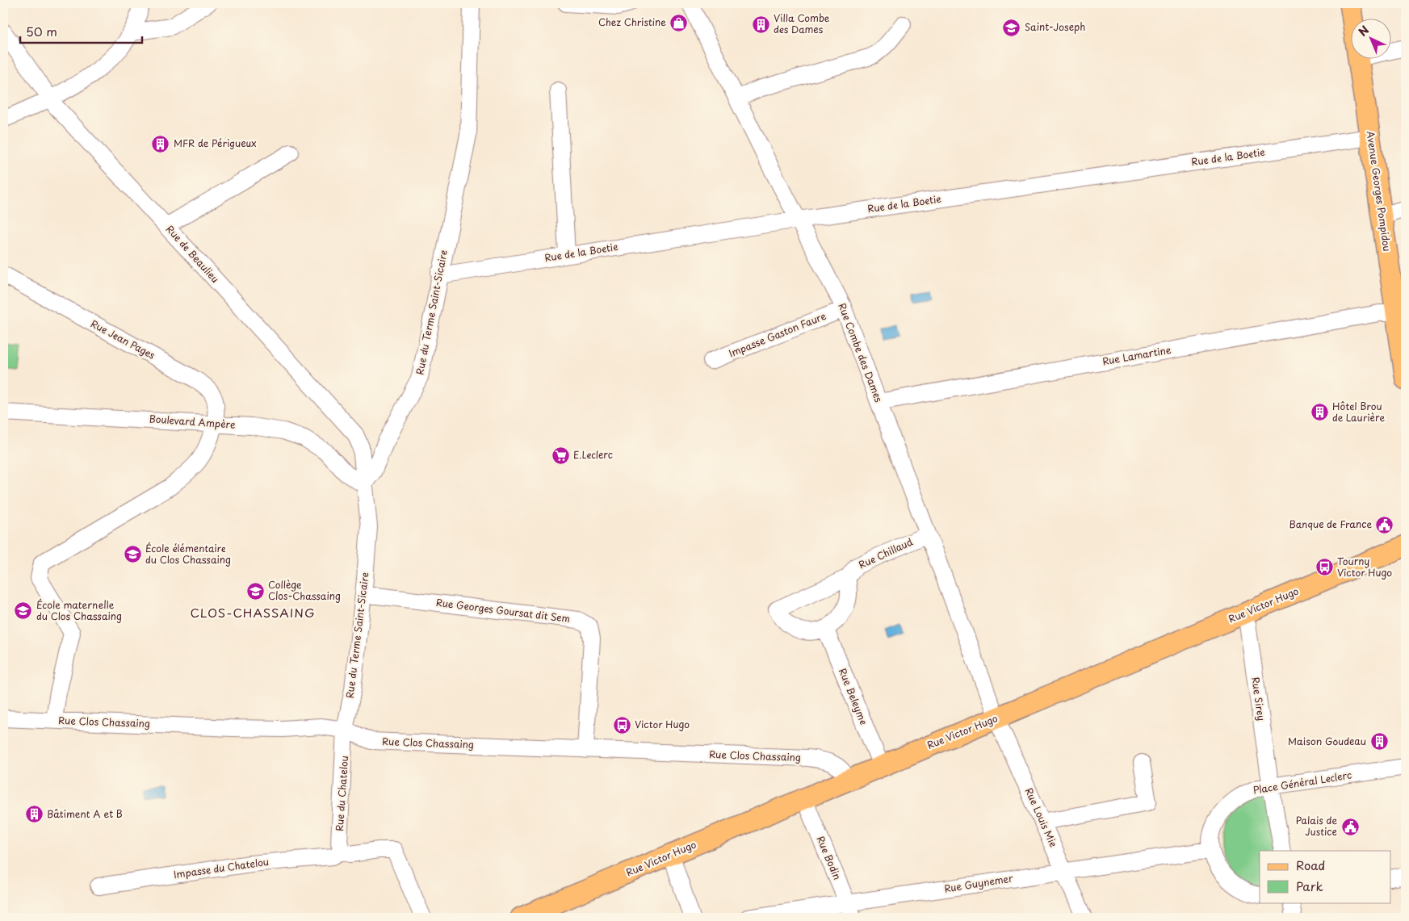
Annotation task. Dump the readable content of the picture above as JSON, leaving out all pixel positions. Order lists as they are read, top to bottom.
{
  "streets": {
    "main road": ["Avenue Georges Pompidou", "Rue Victor Hugo"],
    "street": [
      "Rue de la Boetie",
      "Rue de Beaulieu",
      "Rue du Terme Saint-Sicaire",
      "Impasse Gaston Faure",
      "Rue Jean Pages",
      "Rue Combe des Dames",
      "Rue Lamartine",
      "Boulevard Ampère",
      "Rue Chillaud",
      "Rue Georges Goursat dit Sem",
      "Rue Beleyme",
      "Rue Sirey",
      "Rue Clos Chassaing",
      "Place Général Leclerc",
      "Rue du Chatelou",
      "Rue Louis Mie",
      "Rue Bodin",
      "Impasse du Chatelou",
      "Rue Guynemer"
    ]
  },
  "crossings": [
    ["Rue de la Boetie", "Avenue Georges Pompidou"],
    ["Rue de la Boetie", "Rue du Terme Saint-Sicaire"],
    ["Rue de la Boetie", "Rue Combe des Dames"],
    ["Avenue Georges Pompidou", "Rue Lamartine"],
    ["Rue de Beaulieu", "Rue du Terme Saint-Sicaire"],
    ["Rue de Beaulieu", "Boulevard Ampère"],
    ["Rue du Terme Saint-Sicaire", "Boulevard Ampère"],
    ["Rue du Terme Saint-Sicaire", "Rue Georges Goursat dit Sem"],
    ["Rue du Terme Saint-Sicaire", "Rue Clos Chassaing"],
    ["Rue du Terme Saint-Sicaire", "Rue du Chatelou"],
    ["Impasse Gaston Faure", "Rue Combe des Dames"],
    ["Rue Jean Pages", "Boulevard Ampère"],
    ["Rue Jean Pages", "Rue Clos Chassaing"],
    ["Rue Combe des Dames", "Rue Lamartine"],
    ["Rue Combe des Dames", "Rue Chillaud"],
    ["Rue Combe des Dames", "Rue Victor Hugo"],
    ["Rue Combe des Dames", "Rue Louis Mie"],
    ["Rue Victor Hugo", "Rue Beleyme"],
    ["Rue Victor Hugo", "Rue Sirey"],
    ["Rue Victor Hugo", "Rue Clos Chassaing"],
    ["Rue Victor Hugo", "Rue Louis Mie"],
    ["Rue Victor Hugo", "Rue Bodin"],
    ["Rue Georges Goursat dit Sem", "Rue Clos Chassaing"],
    ["Rue Sirey", "Place Général Leclerc"],
    ["Rue Clos Chassaing", "Rue du Chatelou"],
    ["Place Général Leclerc", "Rue Guynemer"],
    ["Rue du Chatelou", "Impasse du Chatelou"],
    ["Rue Louis Mie", "Rue Guynemer"],
    ["Rue Bodin", "Rue Guynemer"]
  ],
  "districts": ["CLOS-CHASSAING"],
  "places": {
    "shop": ["Chez Christine"],
    "building": [
      "Villa Combe des Dames",
      "MFR de Périgueux",
      "Hôtel Brou de Laurière",
      "Maison Goudeau",
      "Bâtiment A et B"
    ],
    "school or university": [
      "Saint-Joseph",
      "École élémentaire du Clos Chassaing",
      "Collège Clos-Chassaing",
      "École maternelle du Clos Chassaing"
    ],
    "supermarket": ["E.Leclerc"],
    "public building": ["Banque de France", "Palais de Justice"],
    "bus stop": ["Tourny Victor Hugo", "Victor Hugo"]
  },
  "legend": ["Road", "Park"],
  "scale_bar": "50 m",
  "north": "top left"
}
